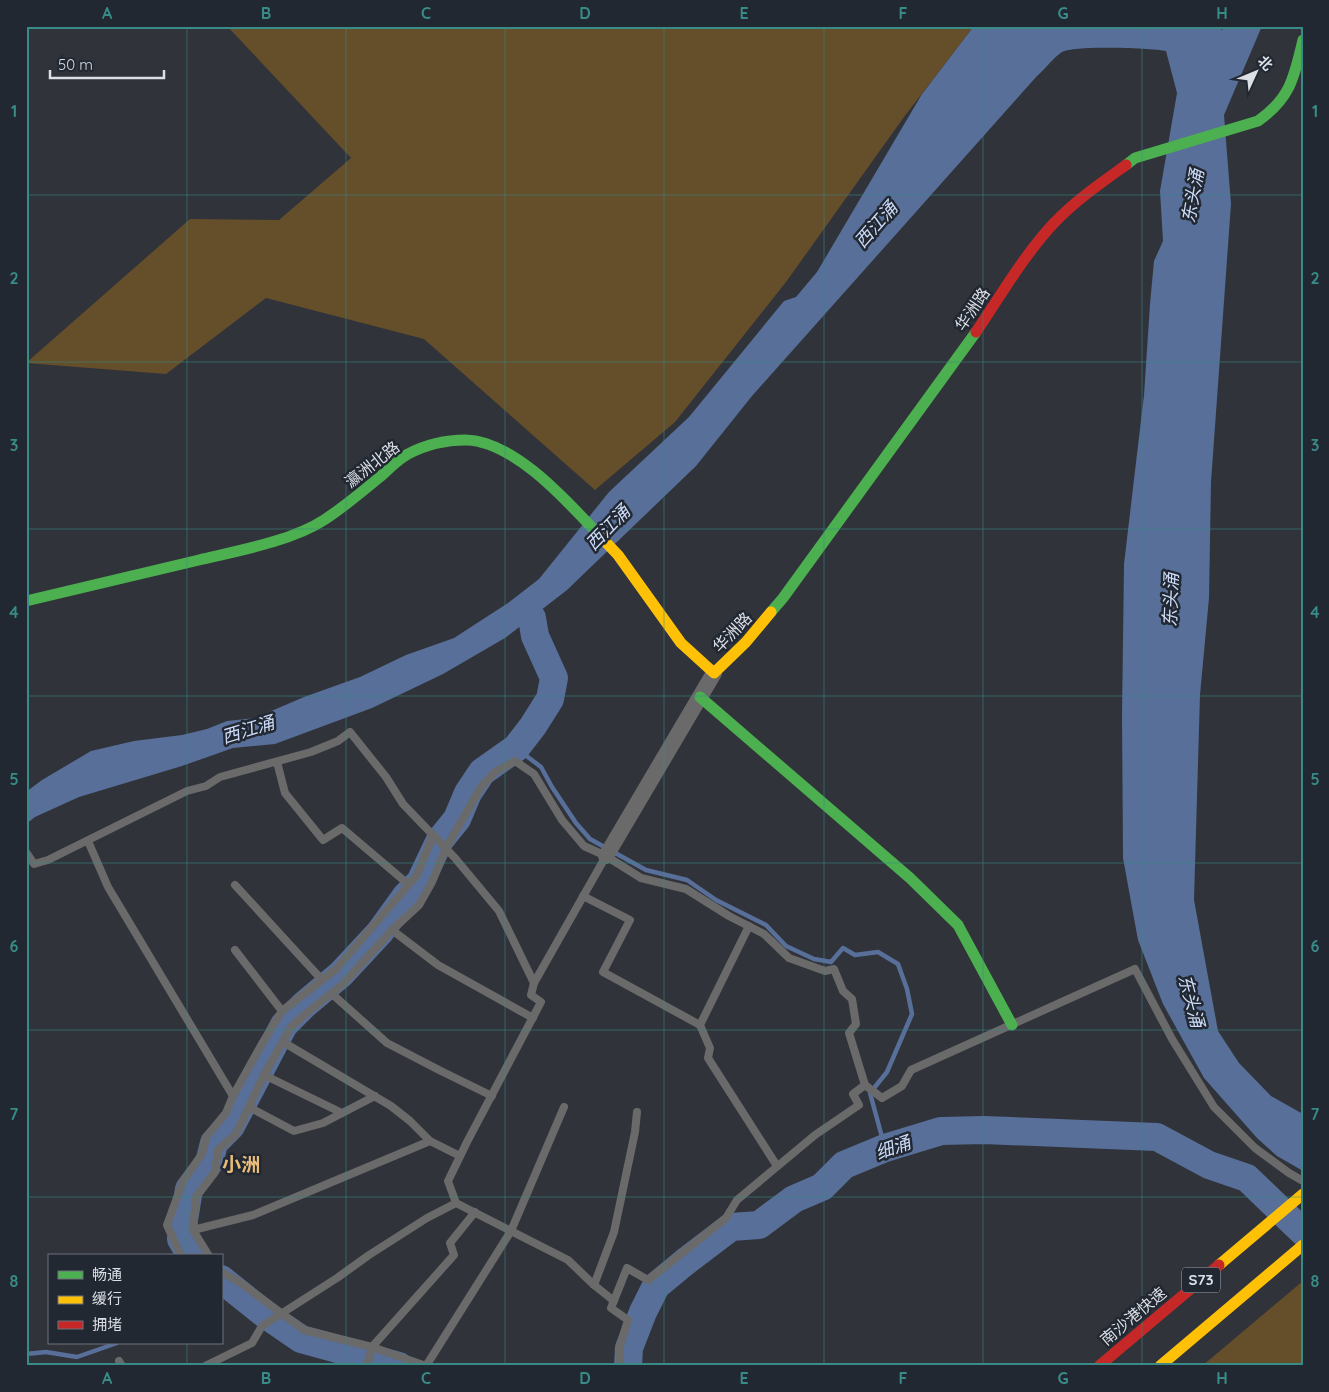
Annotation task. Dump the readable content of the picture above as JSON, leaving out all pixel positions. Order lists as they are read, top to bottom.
{
  "streets": {
    "main road": [
      "华洲路",
      "瀛洲北路",
      "S73",
      "南沙港快速"
    ]
  },
  "crossings": [
    ["华洲路", "瀛洲北路"]
  ],
  "districts": ["小洲"],
  "water": ["东头涌", "西江涌", "细涌"],
  "legend": ["畅通", "缓行", "拥堵"],
  "scale_bar": "50 m",
  "north": "top right",
  "grid": {
    "columns": [
      "A",
      "B",
      "C",
      "D",
      "E",
      "F",
      "G",
      "H"
    ],
    "rows": [
      "1",
      "2",
      "3",
      "4",
      "5",
      "6",
      "7",
      "8"
    ]
  }
}
